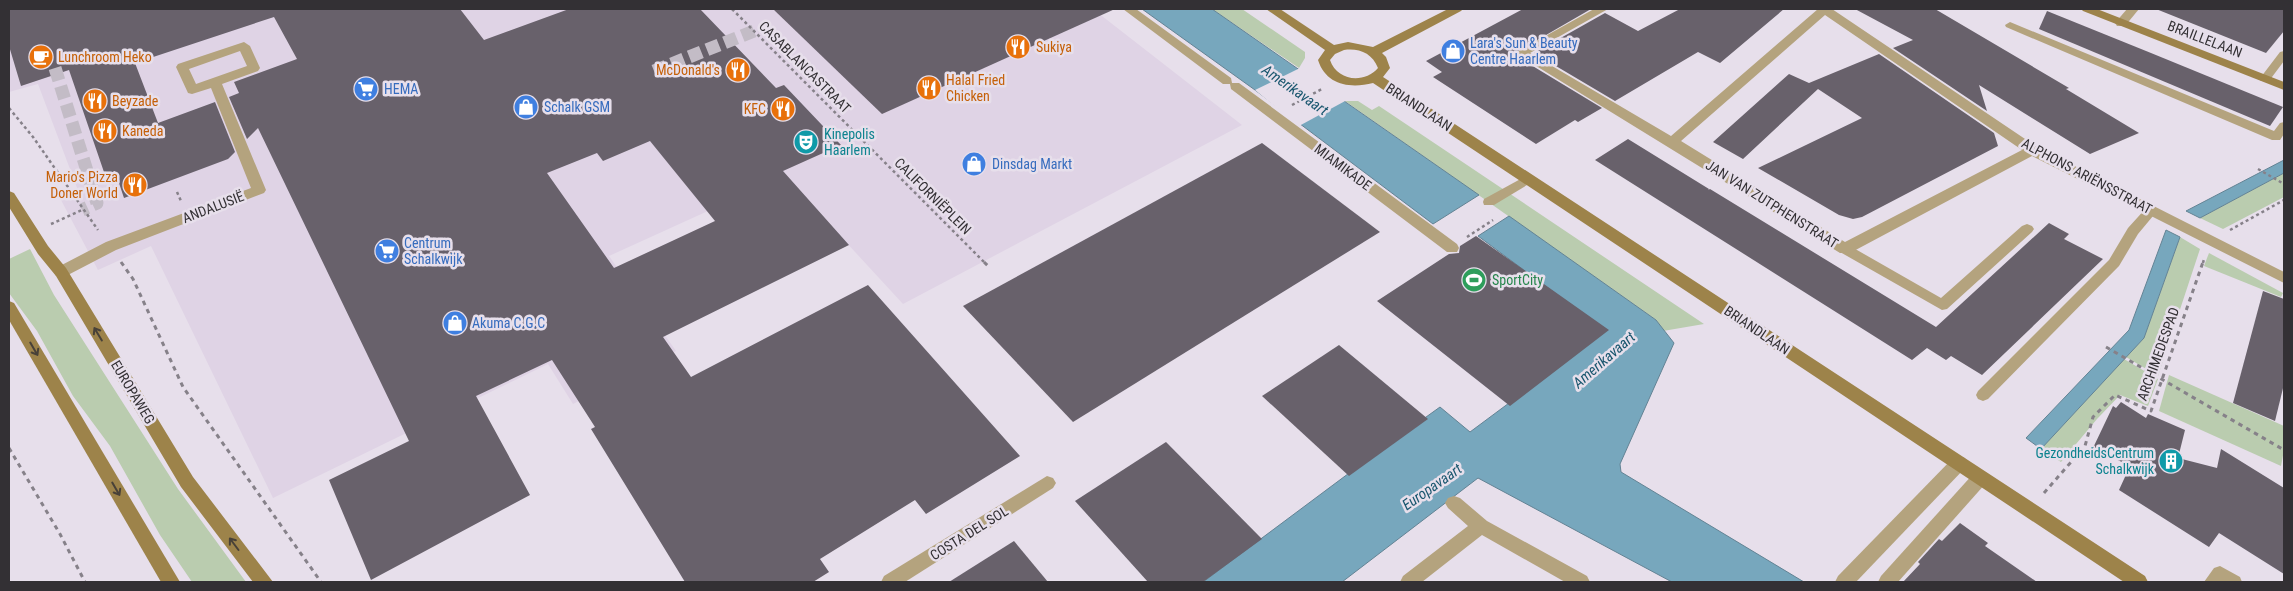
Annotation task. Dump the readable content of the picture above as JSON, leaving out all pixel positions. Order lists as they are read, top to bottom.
{
  "streets": {
    "street": [
      "BRAILLELAAN",
      "BRIANDLAAN",
      "MIAMIKADE",
      "ALPHONS ARIËNSSTRAAT",
      "JAN VAN ZUTPHENSTRAAT",
      "ANDALUSIË",
      "EUROPAWEG",
      "COSTA DEL SOL"
    ],
    "path": ["CASABLANCASTRAAT", "CALIFORNIËPLEIN", "ARCHIMEDESPAD"]
  },
  "crossings": [
    ["CASABLANCASTRAAT", "CALIFORNIËPLEIN"],
    ["BRIANDLAAN", "ARCHIMEDESPAD"],
    ["ALPHONS ARIËNSSTRAAT", "JAN VAN ZUTPHENSTRAAT"],
    ["ALPHONS ARIËNSSTRAAT", "ARCHIMEDESPAD"],
    ["ANDALUSIË", "EUROPAWEG"]
  ],
  "water": ["Amerikavaart", "Europavaart"],
  "places": {
    "restaurant": [
      "Sukiya",
      "McDonald's",
      "Halal Fried Chicken",
      "Beyzade",
      "KFC",
      "Kaneda",
      "Mario's Pizza Doner World"
    ],
    "shop": [
      "Lara's Sun & Beauty Centre Haarlem",
      "Schalk GSM",
      "Dinsdag Markt",
      "Akuma C.G.C"
    ],
    "cafe": ["Lunchroom Heko"],
    "supermarket": ["HEMA", "Centrum Schalkwijk"],
    "theatre": ["Kinepolis Haarlem"],
    "sports": ["SportCity"],
    "building": ["GezondheidsCentrum Schalkwijk"]
  }
}
